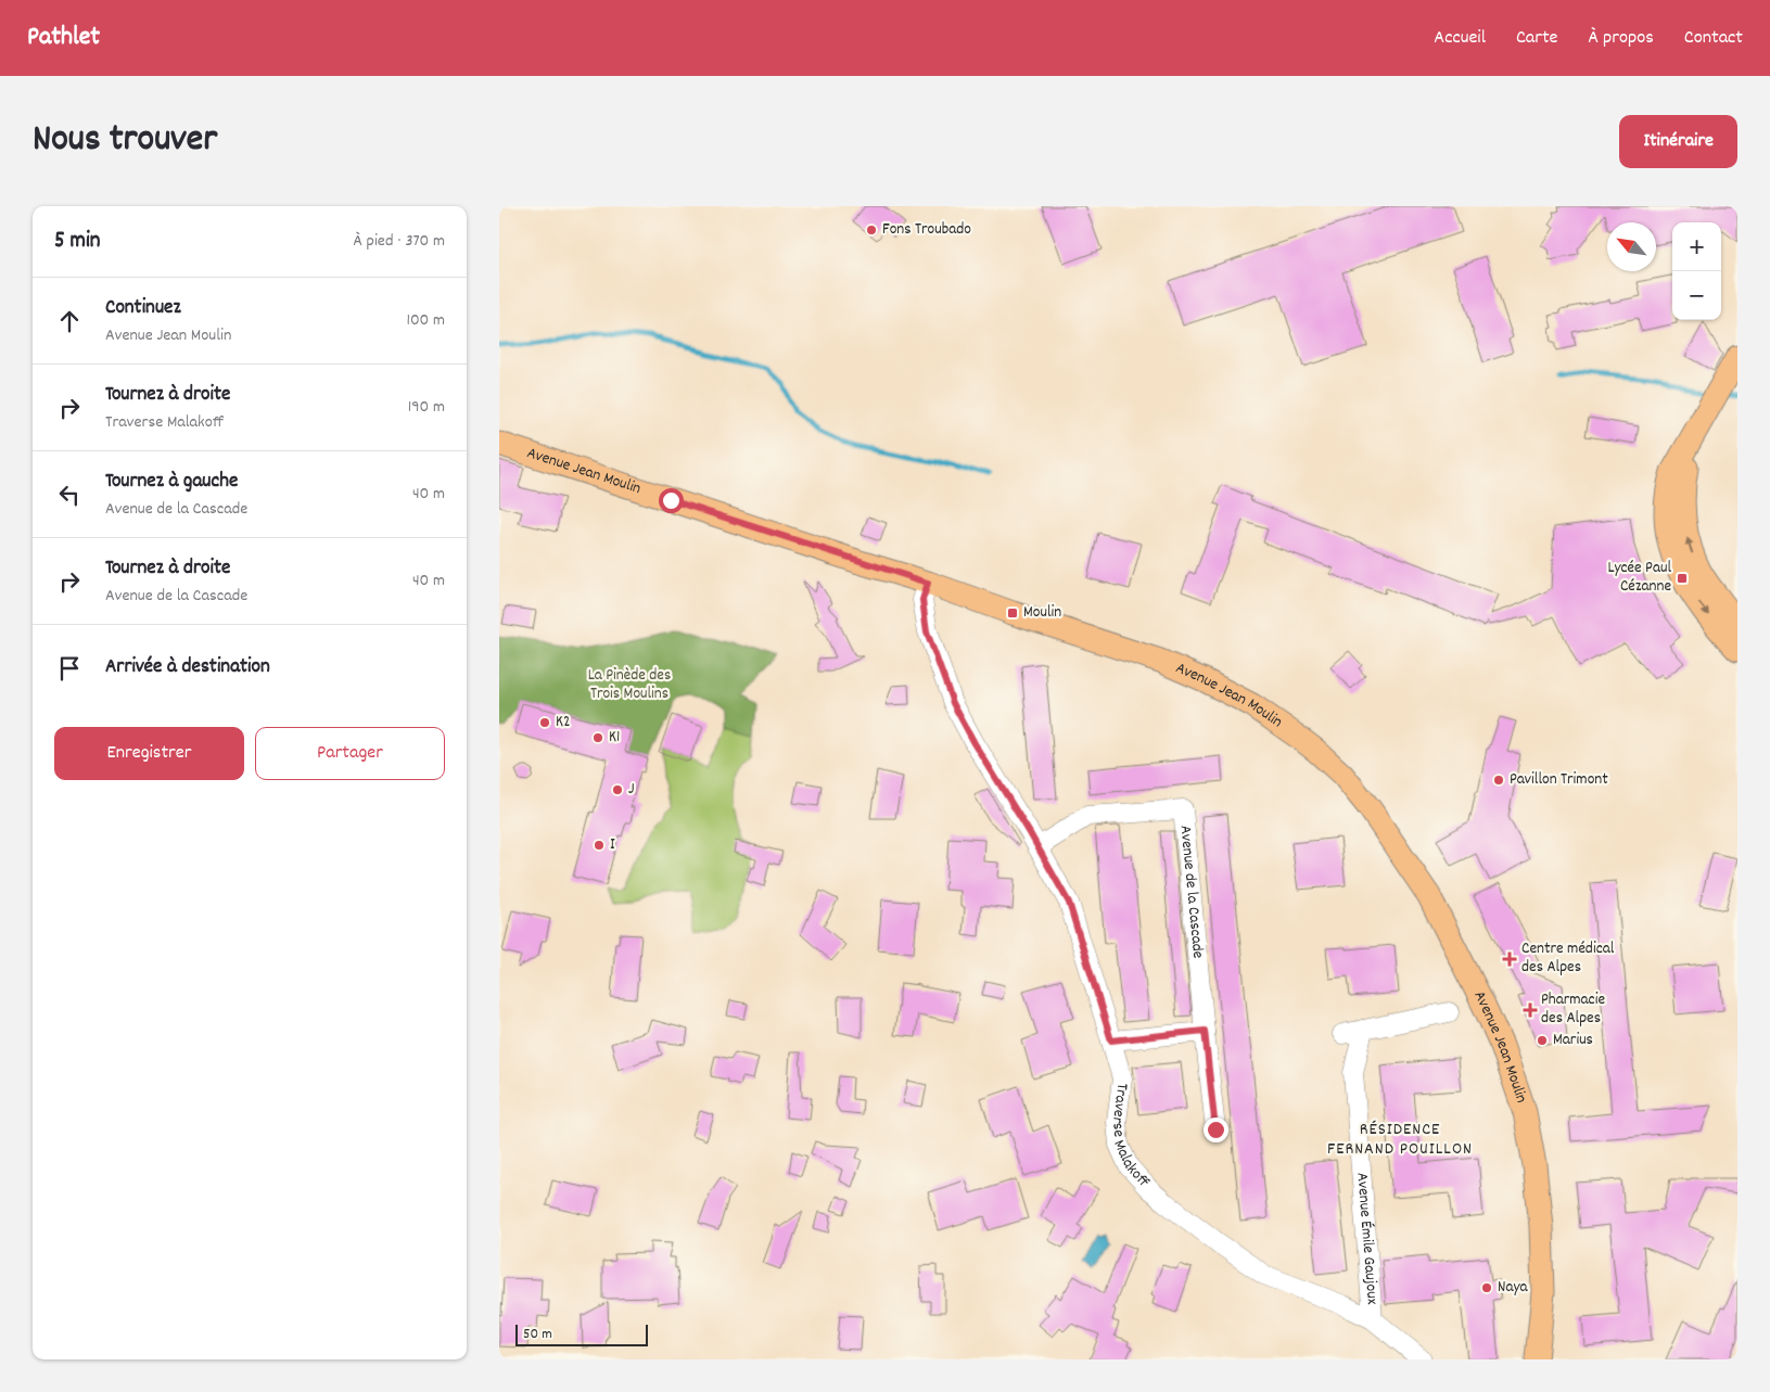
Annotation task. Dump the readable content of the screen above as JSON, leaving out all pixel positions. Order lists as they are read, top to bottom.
{
  "streets": {
    "main road": ["Avenue Jean Moulin"],
    "street": ["Avenue de la Cascade", "Traverse Malakoff", "Avenue Émile Gaujoux"]
  },
  "crossings": [
    ["Avenue Jean Moulin", "Traverse Malakoff"],
    ["Avenue de la Cascade", "Traverse Malakoff"],
    ["Traverse Malakoff", "Avenue Émile Gaujoux"]
  ],
  "districts": ["RÉSIDENCE FERNAND POUILLON"],
  "parks": ["La Pinède des Trois Moulins"],
  "places": {
    "other": [
      "Fons Troubado",
      "K2",
      "K1",
      "Pavillon Trimont",
      "J",
      "I",
      "Marius",
      "Naya"
    ],
    "transit": ["Lycée Paul Cézanne", "Moulin"],
    "health": ["Centre médical des Alpes", "Pharmacie des Alpes"]
  },
  "scale_bar": "50 m",
  "north": "top left",
  "page": {
    "header": "Pathlet",
    "nav": [
      "Accueil",
      "Carte",
      "À propos",
      "Contact"
    ],
    "title": "Nous trouver",
    "buttons": [
      "Itinéraire",
      ["Enregistrer", "Partager"]
    ],
    "heading": ["5 min", "À pied · 370 m"],
    "map_buttons": ["+", "−"],
    "list": [
      ["Continuez", "Avenue Jean Moulin", "100 m"],
      ["Tournez à droite", "Traverse Malakoff", "190 m"],
      ["Tournez à gauche", "Avenue de la Cascade", "40 m"],
      ["Tournez à droite", "Avenue de la Cascade", "40 m"],
      "Arrivée à destination"
    ],
    "scale": "50 m"
  }
}
